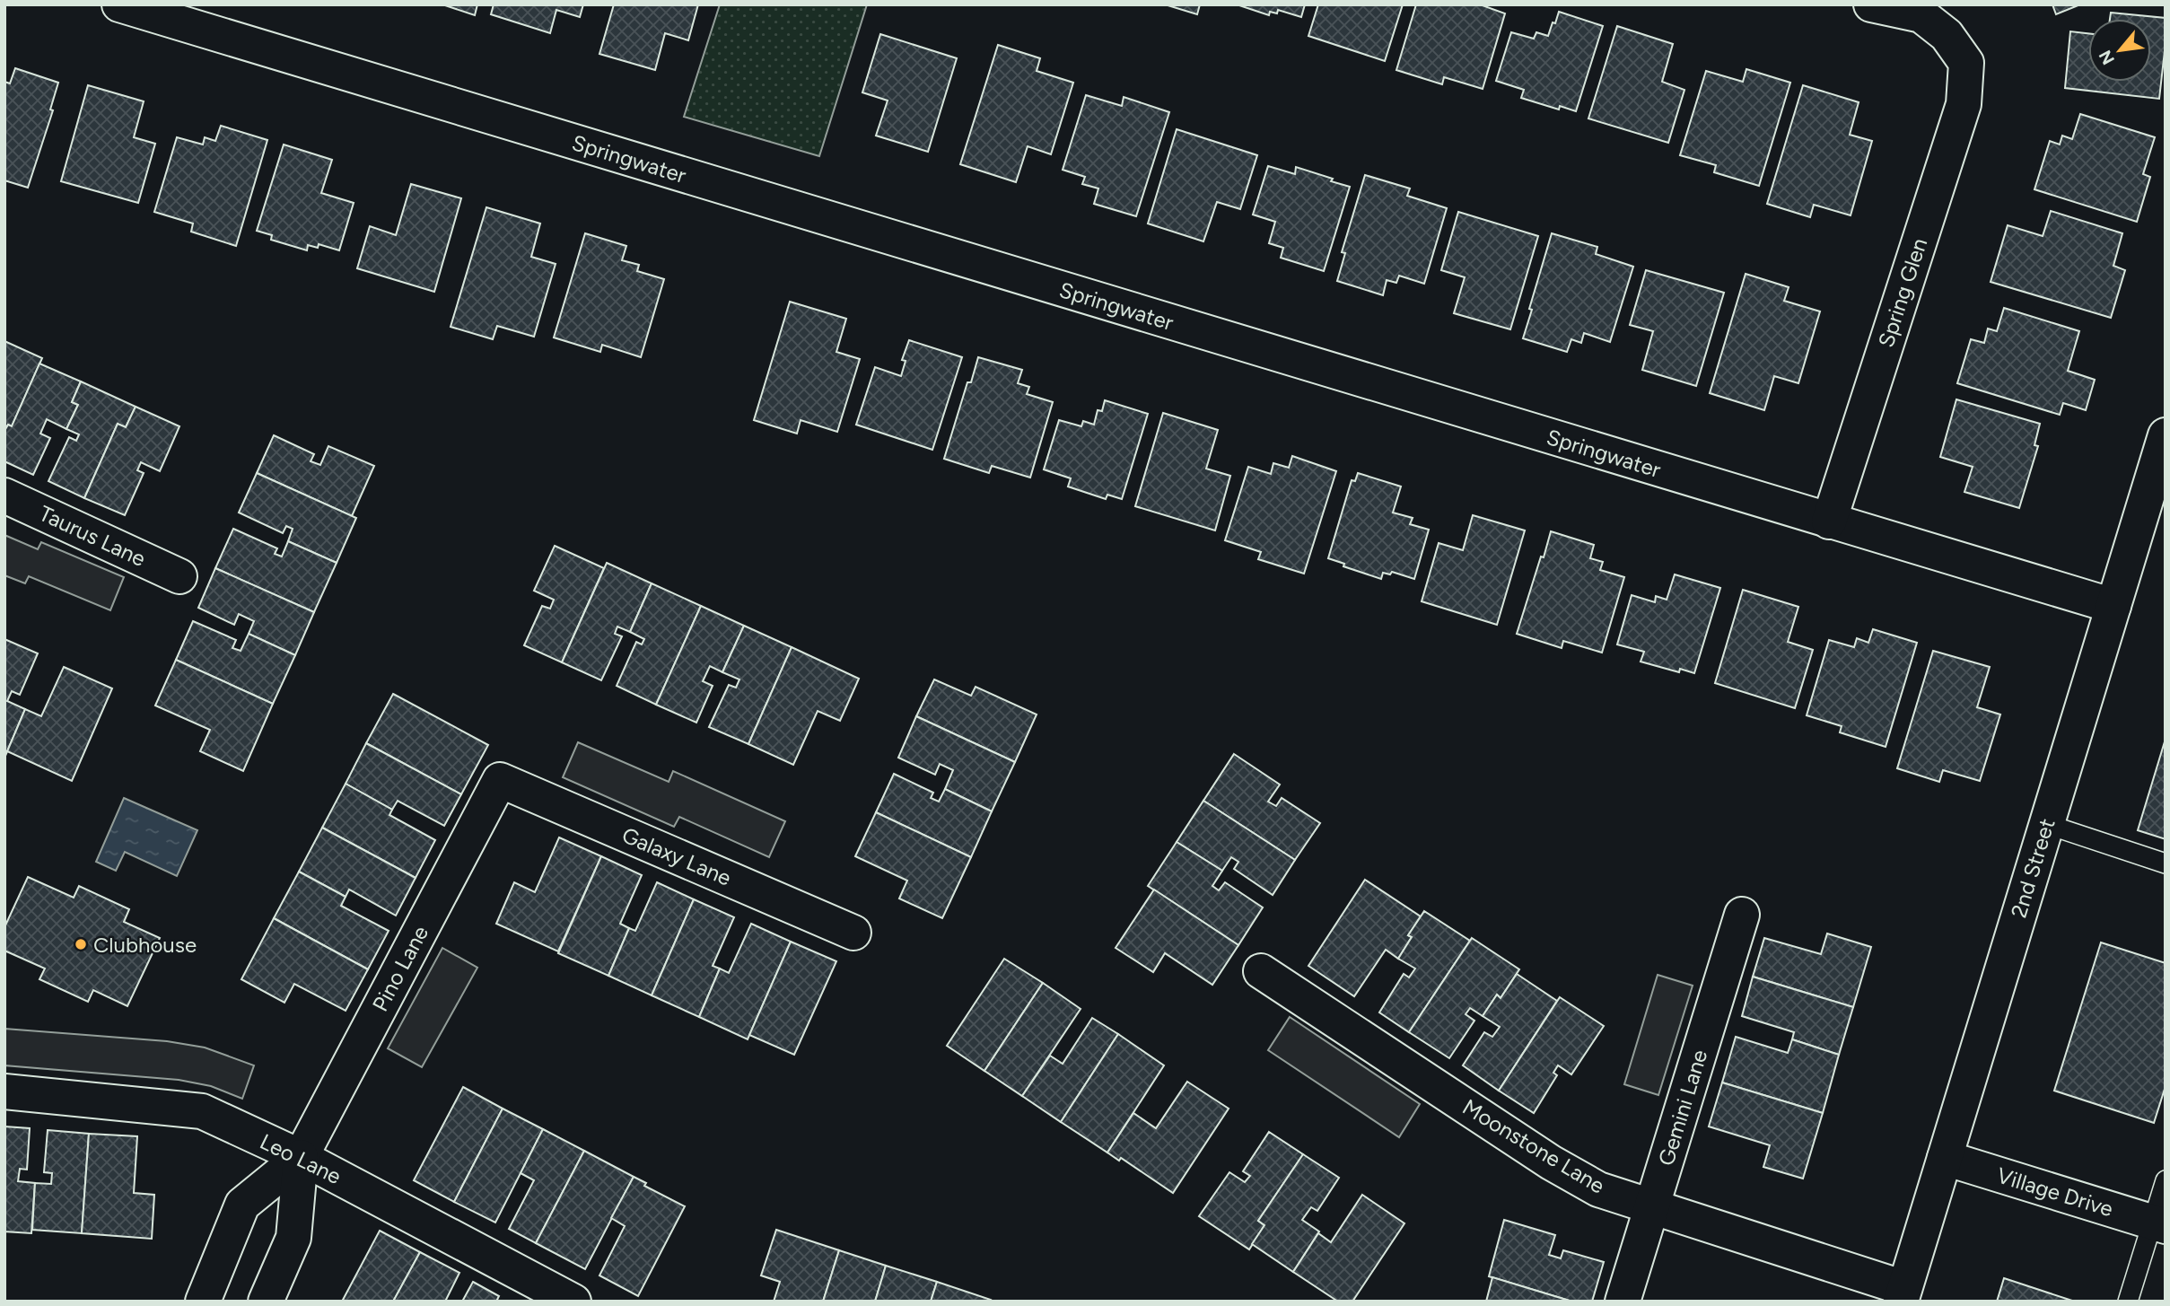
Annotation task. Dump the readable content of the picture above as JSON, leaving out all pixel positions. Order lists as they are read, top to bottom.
{
  "streets": {
    "street": [
      "Springwater",
      "Spring Glen",
      "Taurus Lane",
      "Galaxy Lane",
      "2nd Street",
      "Pino Lane",
      "Gemini Lane",
      "Moonstone Lane",
      "Leo Lane",
      "Village Drive"
    ]
  },
  "crossings": [
    ["Springwater", "Spring Glen"],
    ["Springwater", "2nd Street"],
    ["Galaxy Lane", "Pino Lane"],
    ["2nd Street", "Moonstone Lane"],
    ["2nd Street", "Village Drive"],
    ["Pino Lane", "Leo Lane"],
    ["Gemini Lane", "Moonstone Lane"]
  ],
  "places": ["Clubhouse"],
  "north": "bottom left"
}
